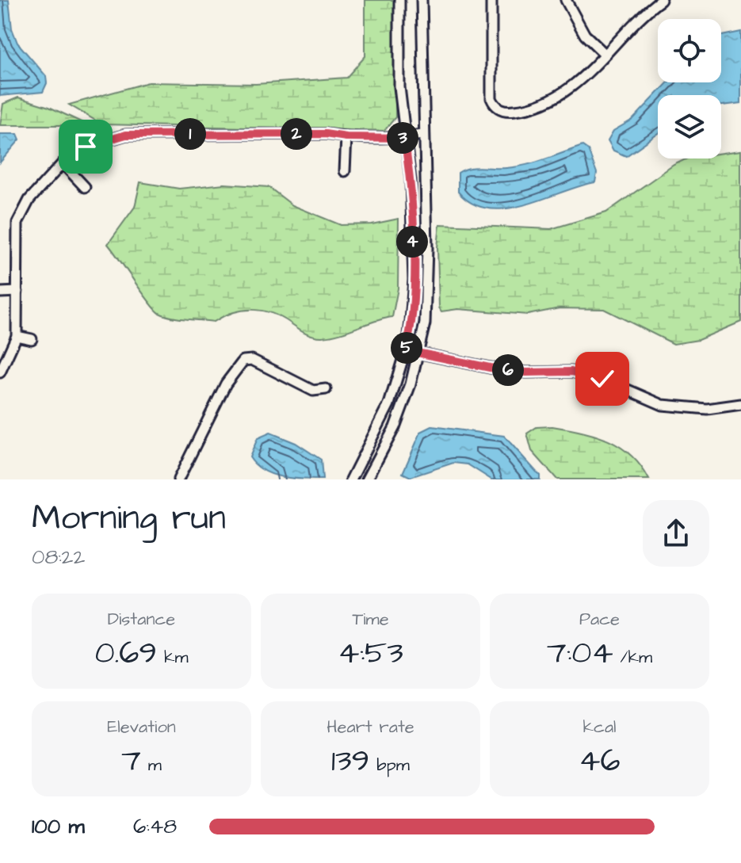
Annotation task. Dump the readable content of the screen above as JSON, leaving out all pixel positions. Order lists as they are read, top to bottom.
{
  "page": {
    "pins": [
      "1",
      "2",
      "3",
      "4",
      "5",
      "6"
    ],
    "heading": ["Morning run", "08:22"],
    "stats": [
      ["Distance", "0.69 km"],
      ["Time", "4:53"],
      ["Pace", "7:04 /km"],
      ["Elevation", "7 m"],
      ["Heart rate", "139 bpm"],
      ["kcal", "46"]
    ],
    "list": [
      {
        "name": "100 m",
        "note": "6:48"
      }
    ]
  }
}
